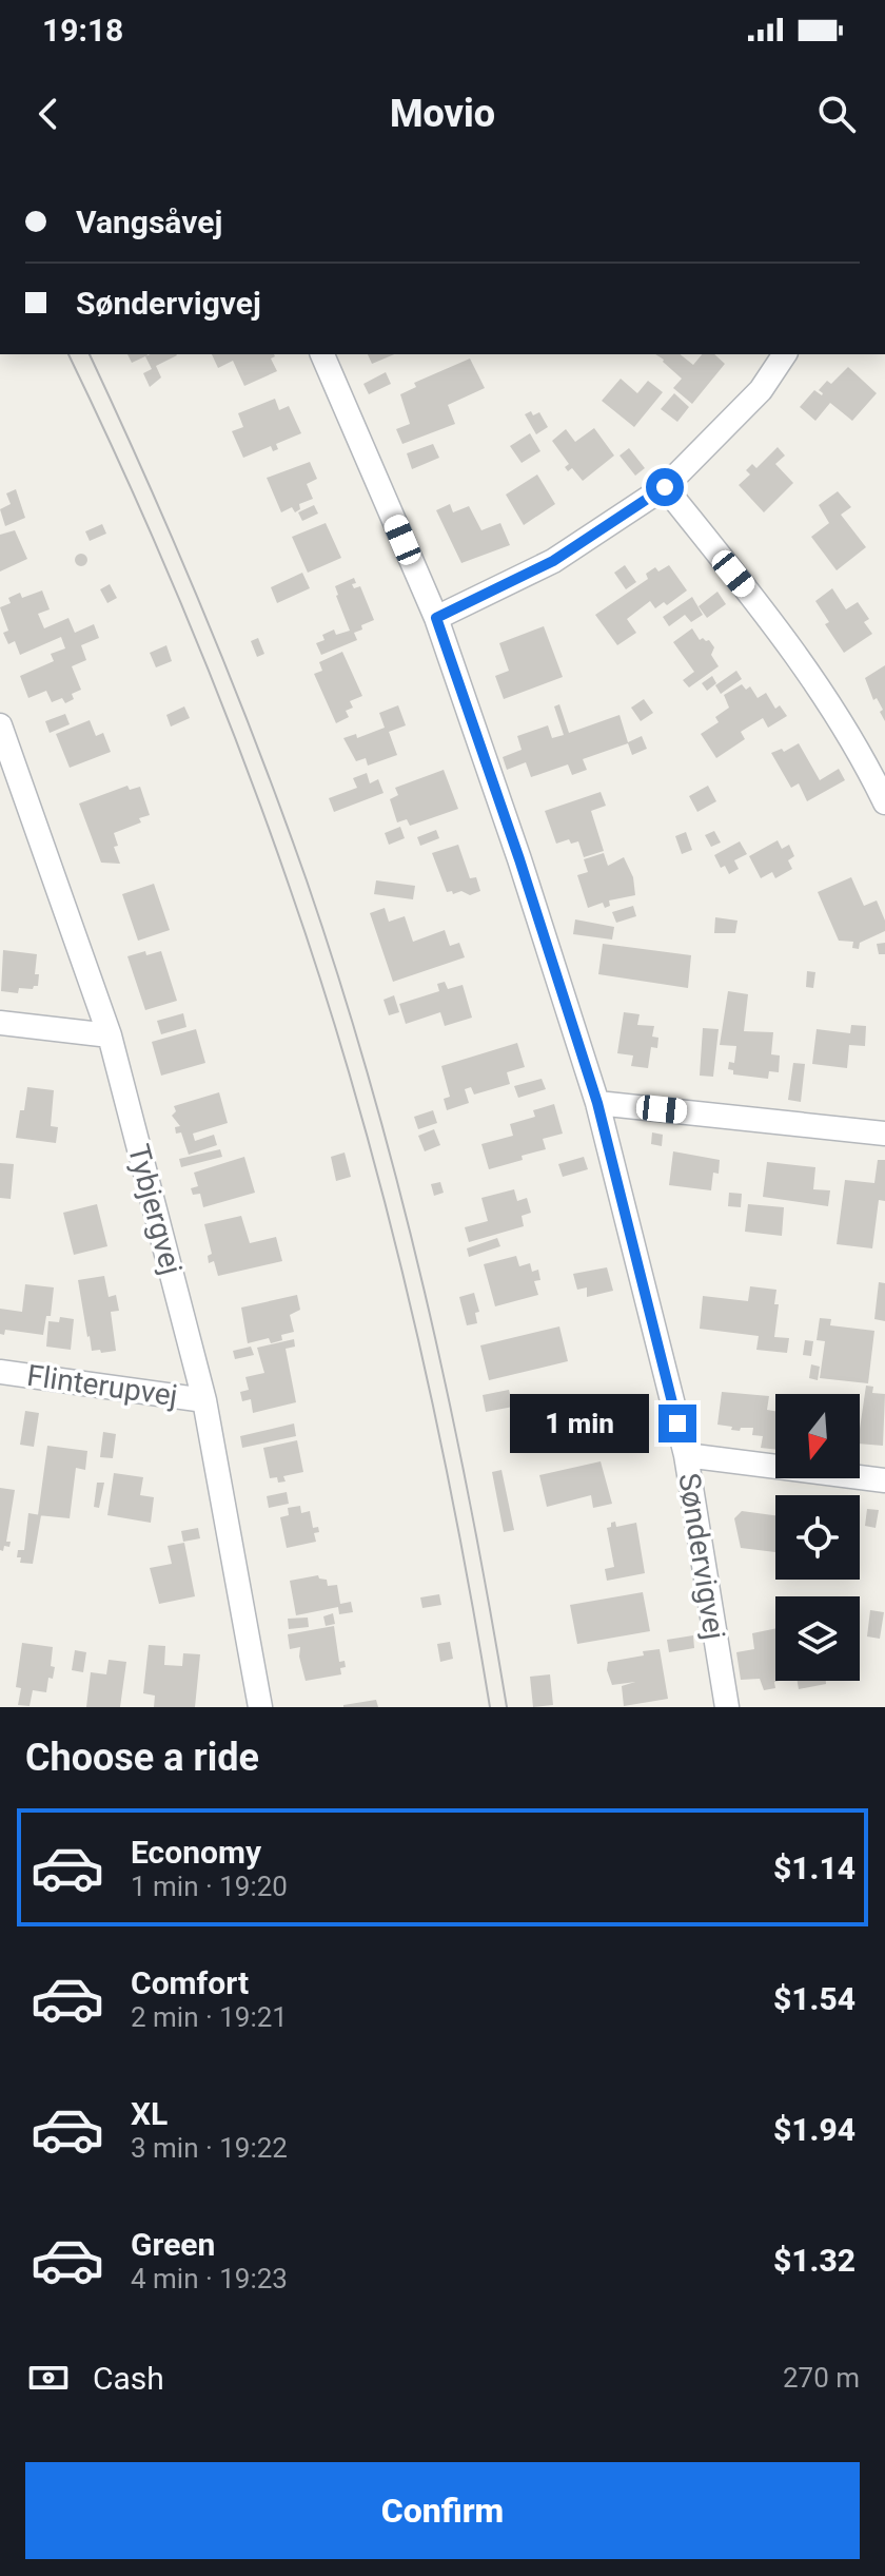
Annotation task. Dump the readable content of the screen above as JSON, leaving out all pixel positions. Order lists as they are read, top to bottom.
{
  "streets": {
    "street": ["Tybjergvej", "Flinterupvej", "Søndervigvej"]
  },
  "crossings": [
    ["Tybjergvej", "Flinterupvej"]
  ],
  "north": "bottom",
  "page": {
    "status": "19:18",
    "header": "Movio",
    "banner": ["Vangsåvej", "Søndervigvej"],
    "bubble": "1 min",
    "heading": "Choose a ride",
    "list": [
      {
        "name": "Economy",
        "note": "1 min · 19:20",
        "value": "$1.14"
      },
      {
        "name": "Comfort",
        "note": "2 min · 19:21",
        "value": "$1.54"
      },
      {
        "name": "XL",
        "note": "3 min · 19:22",
        "value": "$1.94"
      },
      {
        "name": "Green",
        "note": "4 min · 19:23",
        "value": "$1.32"
      }
    ],
    "pay": ["Cash", "270 m"],
    "buttons": "Confirm"
  }
}
